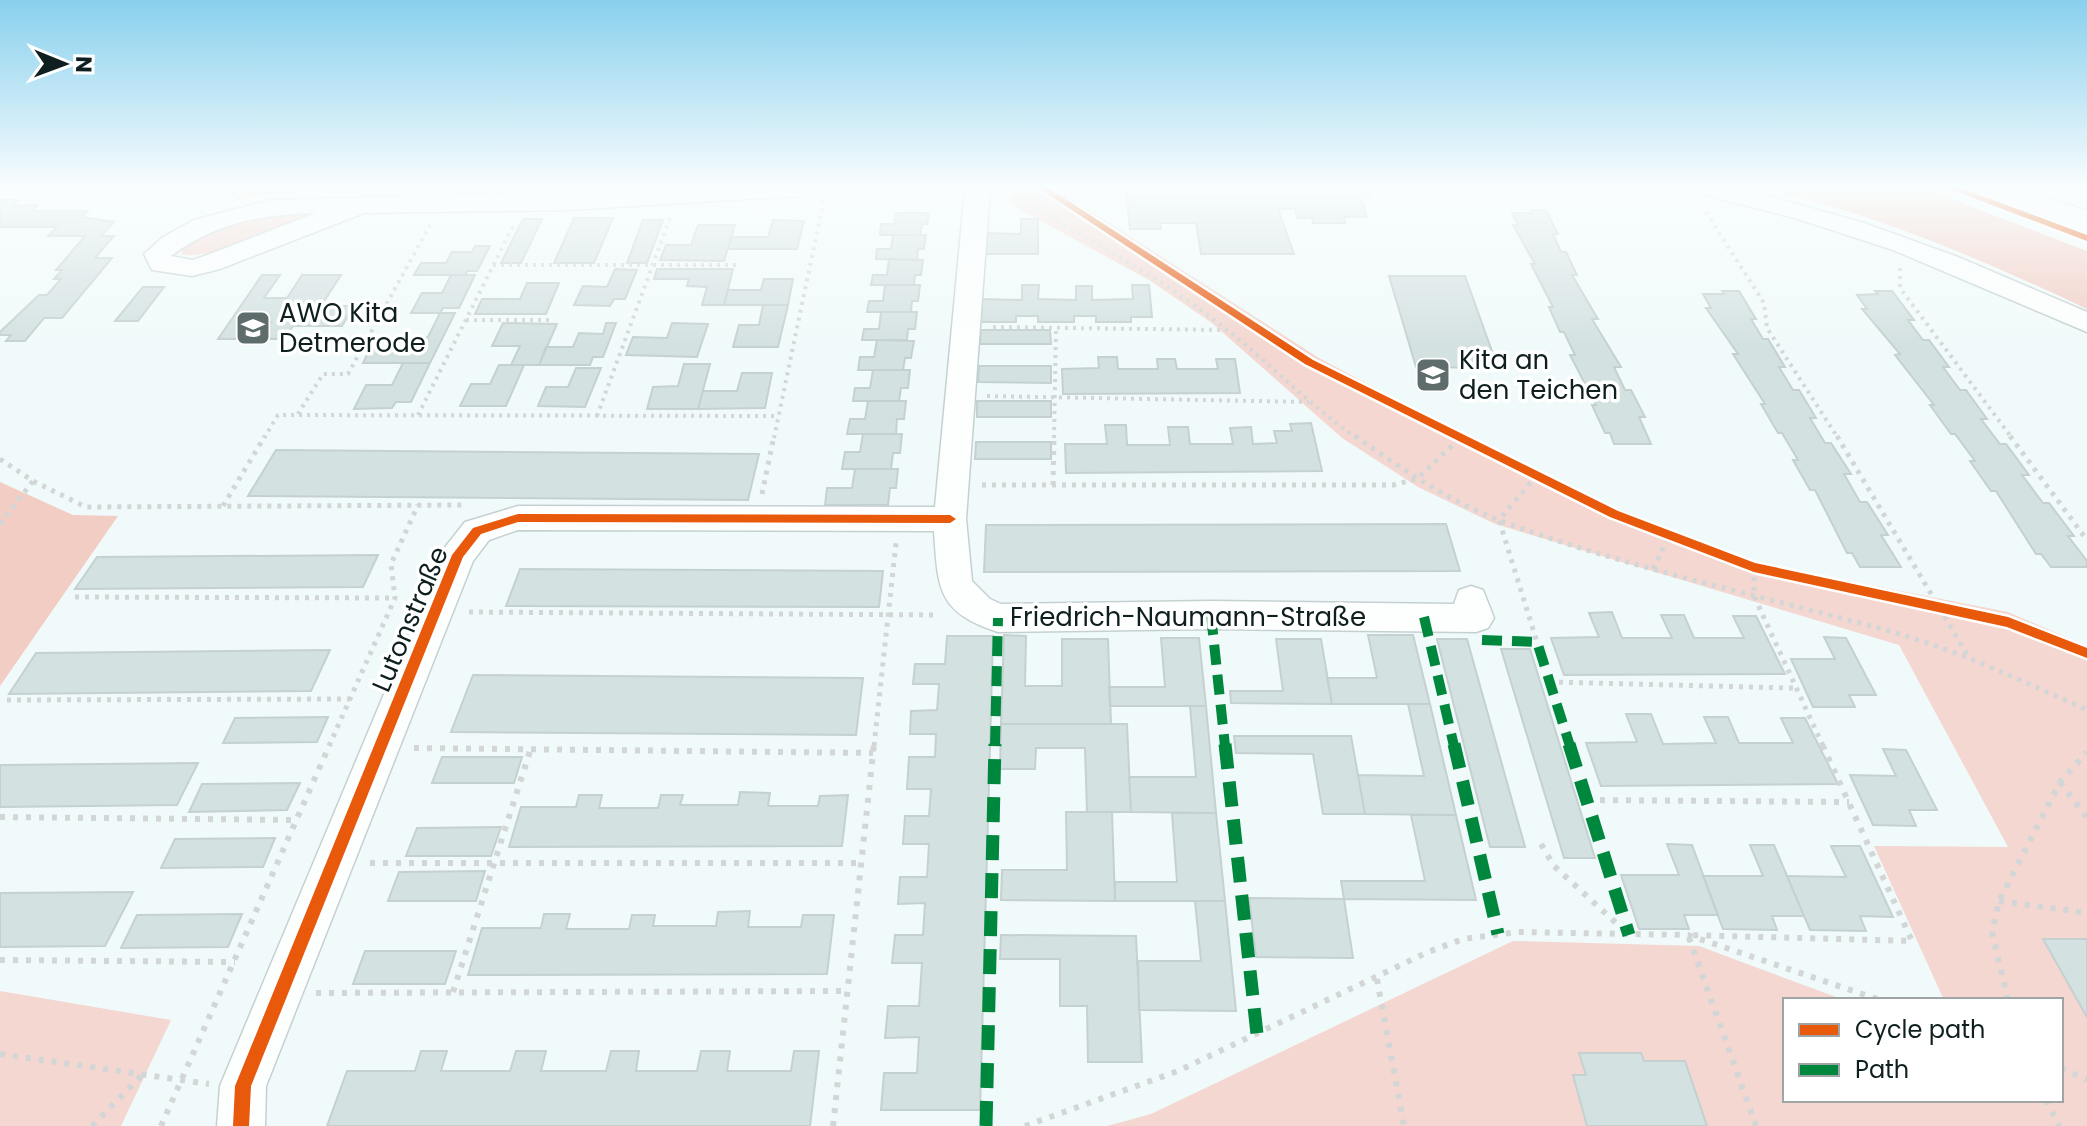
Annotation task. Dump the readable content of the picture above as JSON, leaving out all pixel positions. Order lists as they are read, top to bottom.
{
  "streets": {
    "street": ["Friedrich-Naumann-Straße", "Lutonstraße"]
  },
  "crossings": [
    ["Friedrich-Naumann-Straße", "Lutonstraße"]
  ],
  "places": {
    "school or university": ["AWO Kita Detmerode", "Kita an den Teichen"]
  },
  "legend": ["Cycle path", "Path"],
  "north": "right"
}
